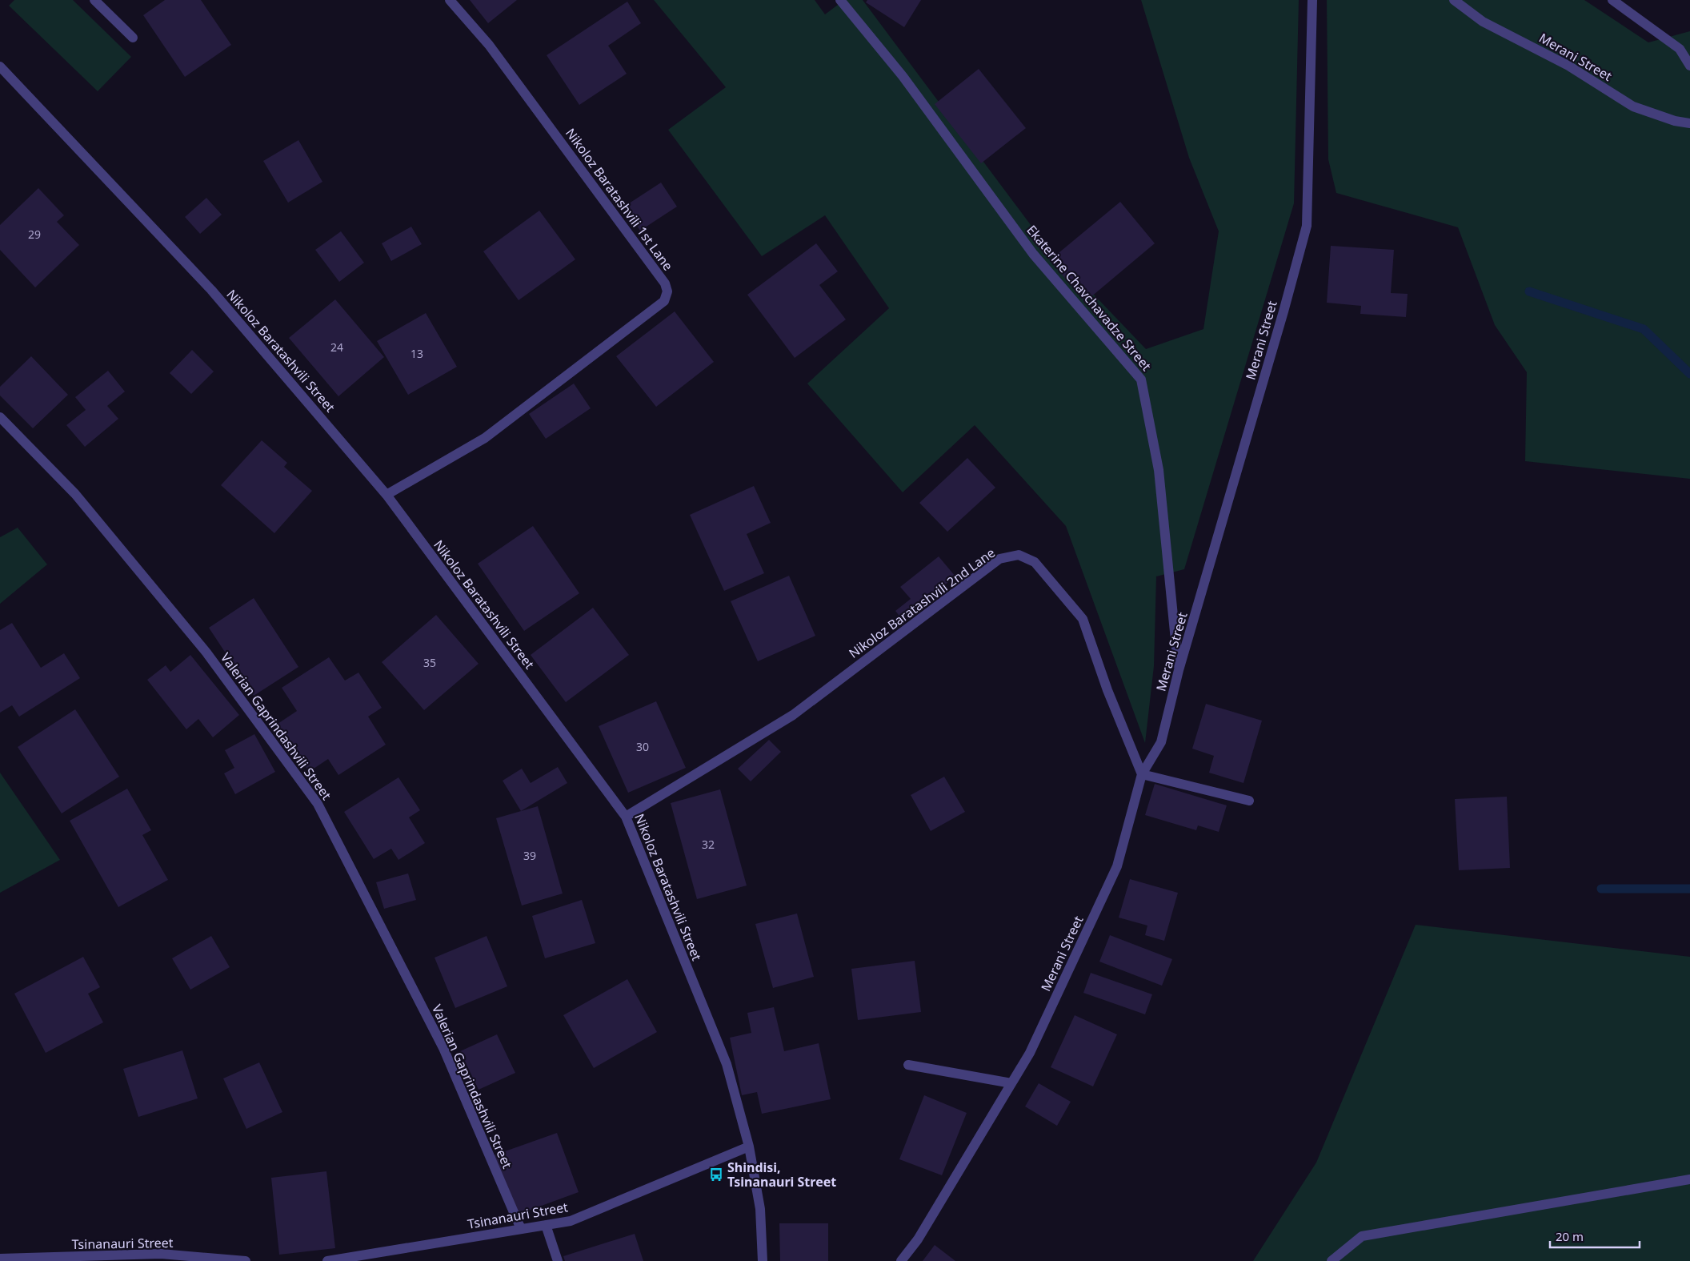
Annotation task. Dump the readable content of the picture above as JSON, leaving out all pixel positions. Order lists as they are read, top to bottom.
{
  "streets": {
    "street": [
      "Merani Street",
      "Nikoloz Baratashvili 1st Lane",
      "Ekaterine Chavchavadze Street",
      "Nikoloz Baratashvili Street",
      "Nikoloz Baratashvili 2nd Lane",
      "Valerian Gaprindashvili Street",
      "Tsinanauri Street"
    ]
  },
  "crossings": [
    ["Merani Street", "Ekaterine Chavchavadze Street"],
    ["Merani Street", "Nikoloz Baratashvili 2nd Lane"],
    ["Nikoloz Baratashvili 1st Lane", "Nikoloz Baratashvili Street"],
    ["Nikoloz Baratashvili Street", "Nikoloz Baratashvili 2nd Lane"],
    ["Nikoloz Baratashvili Street", "Tsinanauri Street"],
    ["Valerian Gaprindashvili Street", "Tsinanauri Street"]
  ],
  "places": {
    "bus stop": ["Shindisi, Tsinanauri Street"]
  },
  "house_numbers": [
    "29",
    "24",
    "13",
    "35",
    "30",
    "32",
    "39"
  ],
  "scale_bar": "20 m"
}
